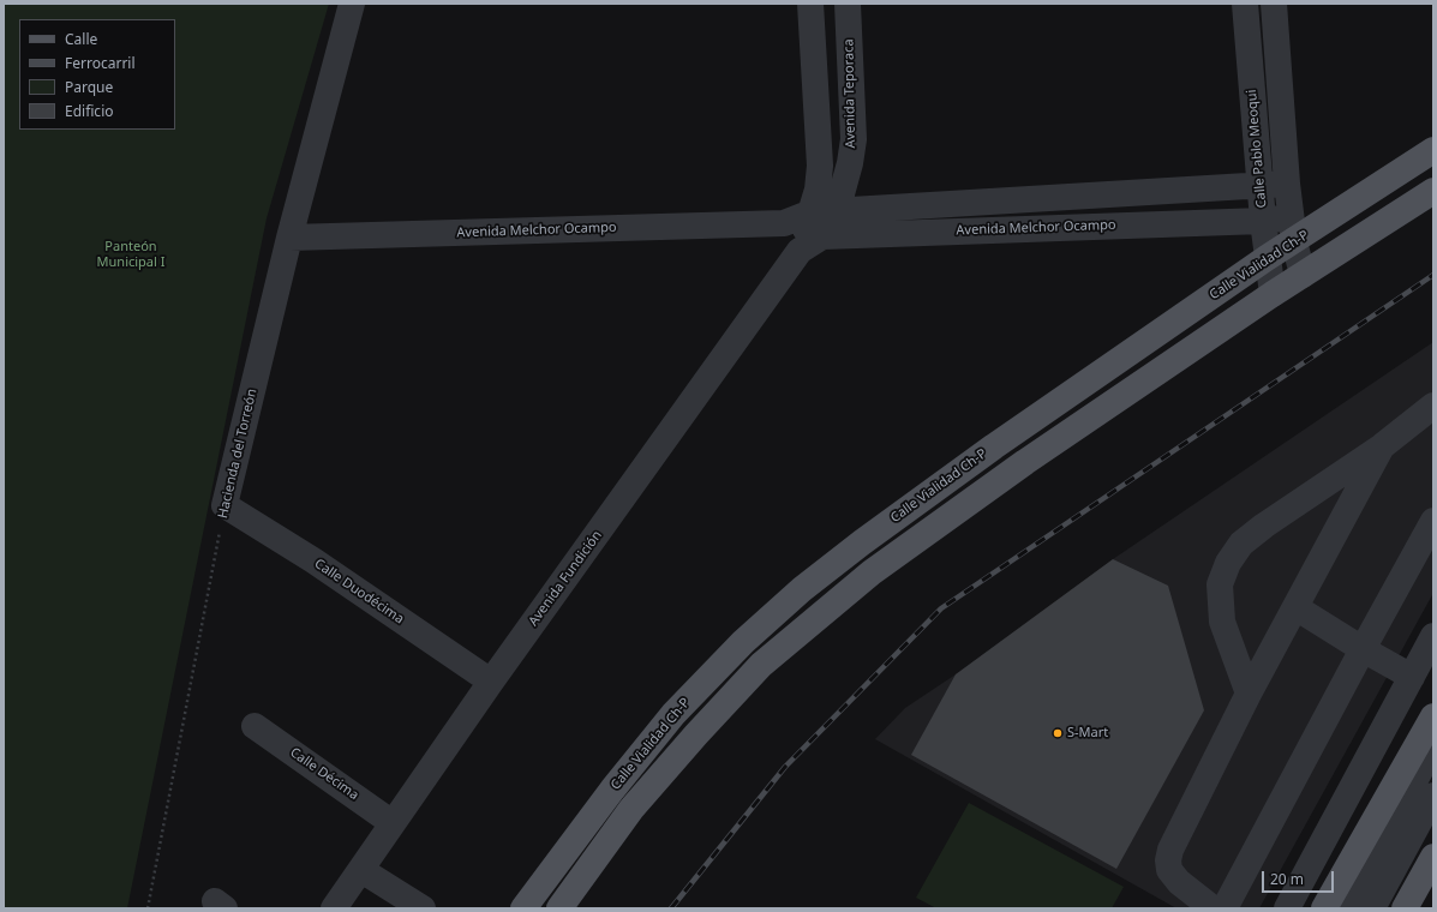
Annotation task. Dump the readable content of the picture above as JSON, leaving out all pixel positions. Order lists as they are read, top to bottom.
{
  "streets": {
    "main road": ["Calle Vialidad Ch-P"],
    "street": [
      "Avenida Teporaca",
      "Calle Pablo Meoqui",
      "Avenida Melchor Ocampo",
      "Hacienda del Torreón",
      "Avenida Fundición",
      "Calle Duodécima",
      "Calle Décima"
    ]
  },
  "crossings": [
    ["Avenida Teporaca", "Avenida Melchor Ocampo"],
    ["Avenida Teporaca", "Avenida Fundición"],
    ["Calle Pablo Meoqui", "Avenida Melchor Ocampo"],
    ["Calle Pablo Meoqui", "Calle Vialidad Ch-P"],
    ["Avenida Melchor Ocampo", "Calle Vialidad Ch-P"],
    ["Avenida Melchor Ocampo", "Hacienda del Torreón"],
    ["Avenida Melchor Ocampo", "Avenida Fundición"],
    ["Hacienda del Torreón", "Calle Duodécima"],
    ["Avenida Fundición", "Calle Duodécima"],
    ["Avenida Fundición", "Calle Décima"]
  ],
  "parks": ["Panteón Municipal I"],
  "places": ["S-Mart"],
  "legend": [
    "Calle",
    "Ferrocarril",
    "Parque",
    "Edificio"
  ],
  "scale_bar": "20 m"
}
